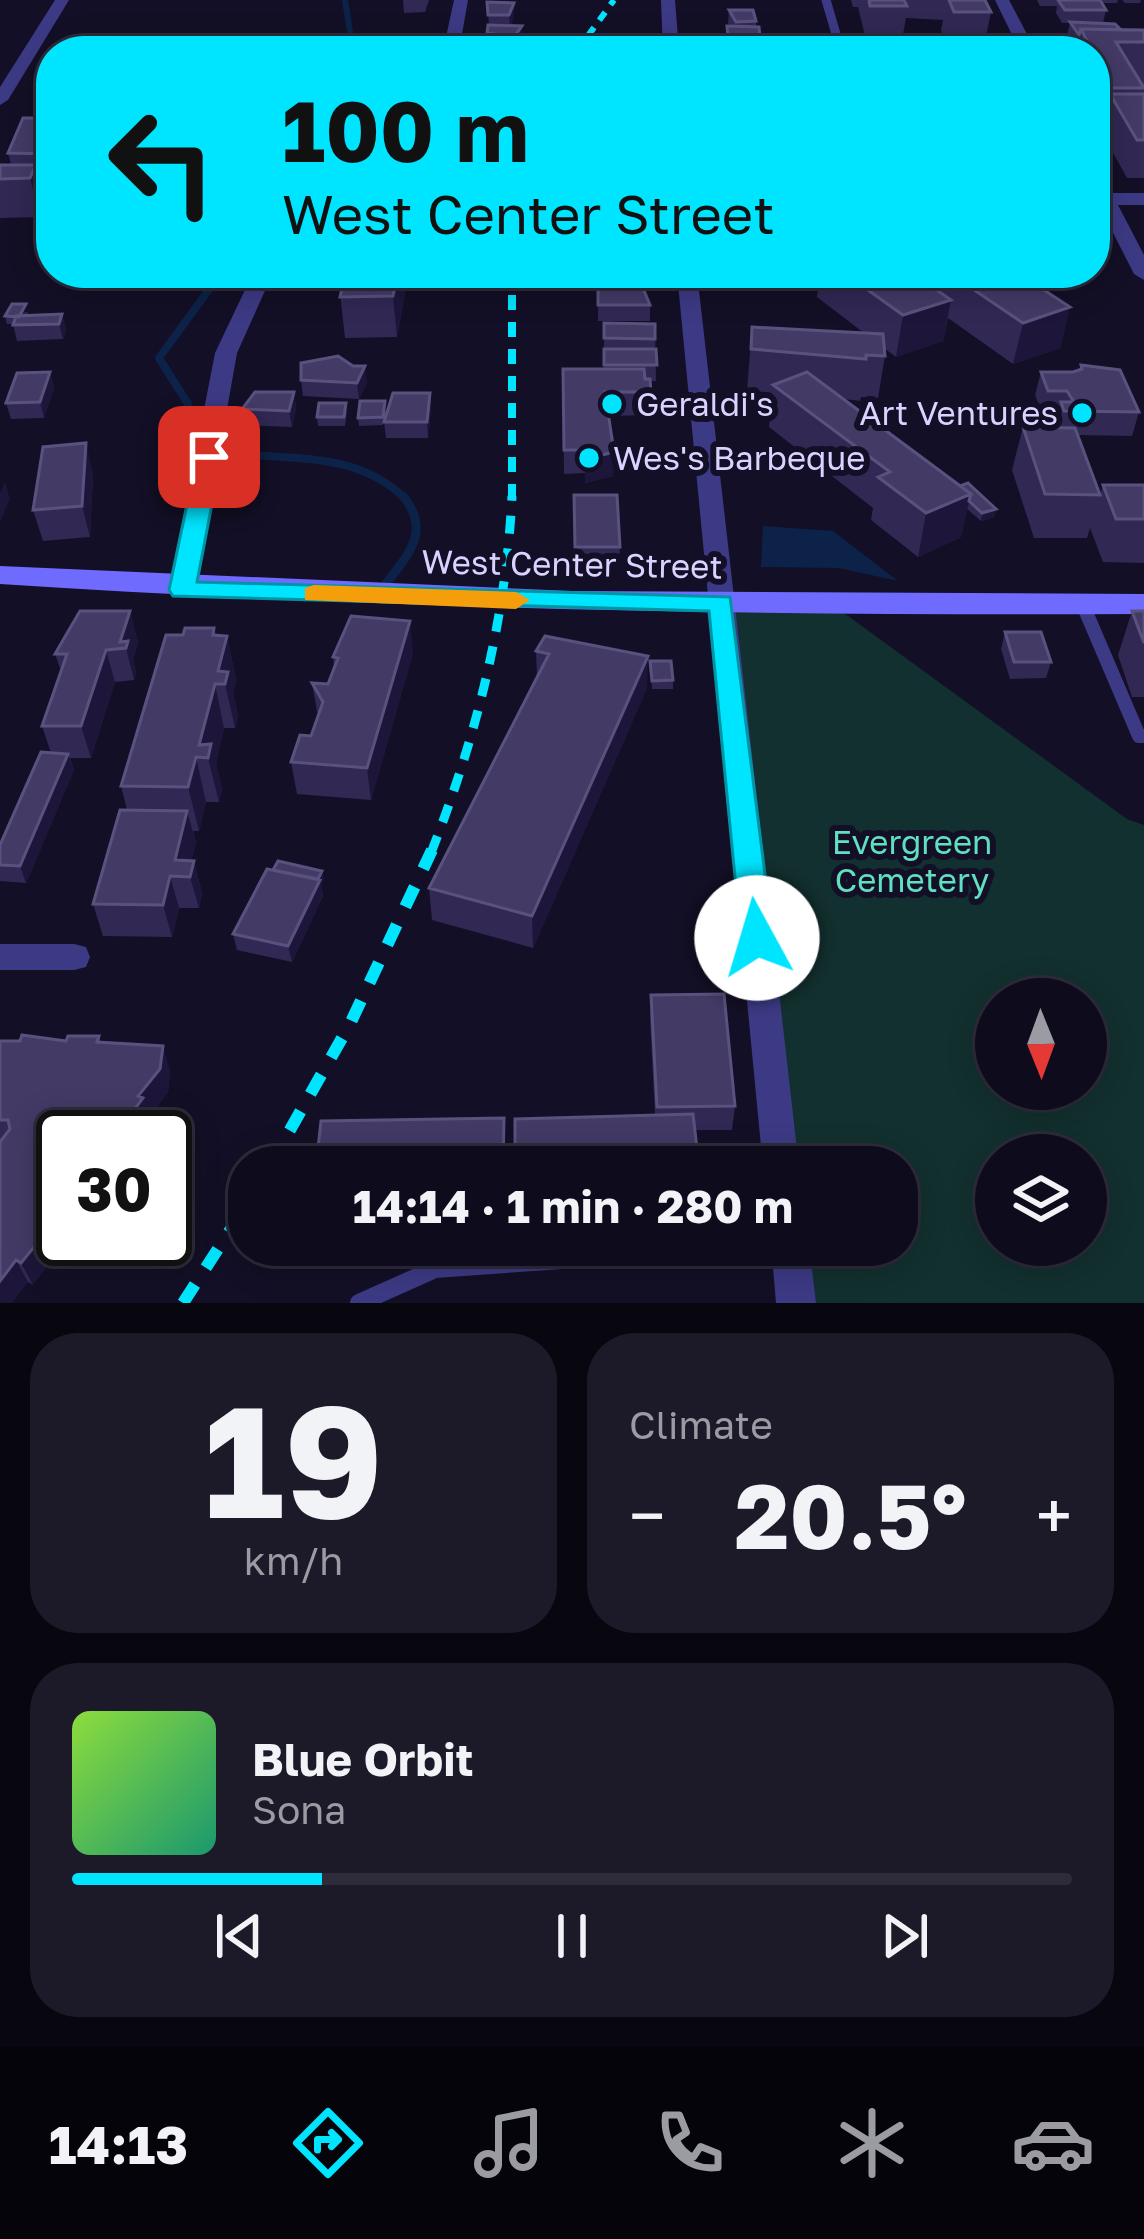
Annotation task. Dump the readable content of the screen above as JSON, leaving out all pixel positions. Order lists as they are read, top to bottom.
{
  "streets": {
    "street": ["West Center Street"]
  },
  "parks": ["Evergreen Cemetery"],
  "places": ["Geraldi's", "Art Ventures", "Wes's Barbeque"],
  "north": "bottom",
  "page": {
    "turn": ["100 m", "West Center Street"],
    "limit": "30",
    "trip": "14:14 · 1 min · 280 m",
    "tile": [
      ["19", "km/h"],
      "Climate"
    ],
    "heat": ["−", "20.5°", "+"],
    "song": ["Blue Orbit", "Sona"],
    "tabs": "14:13"
  }
}
